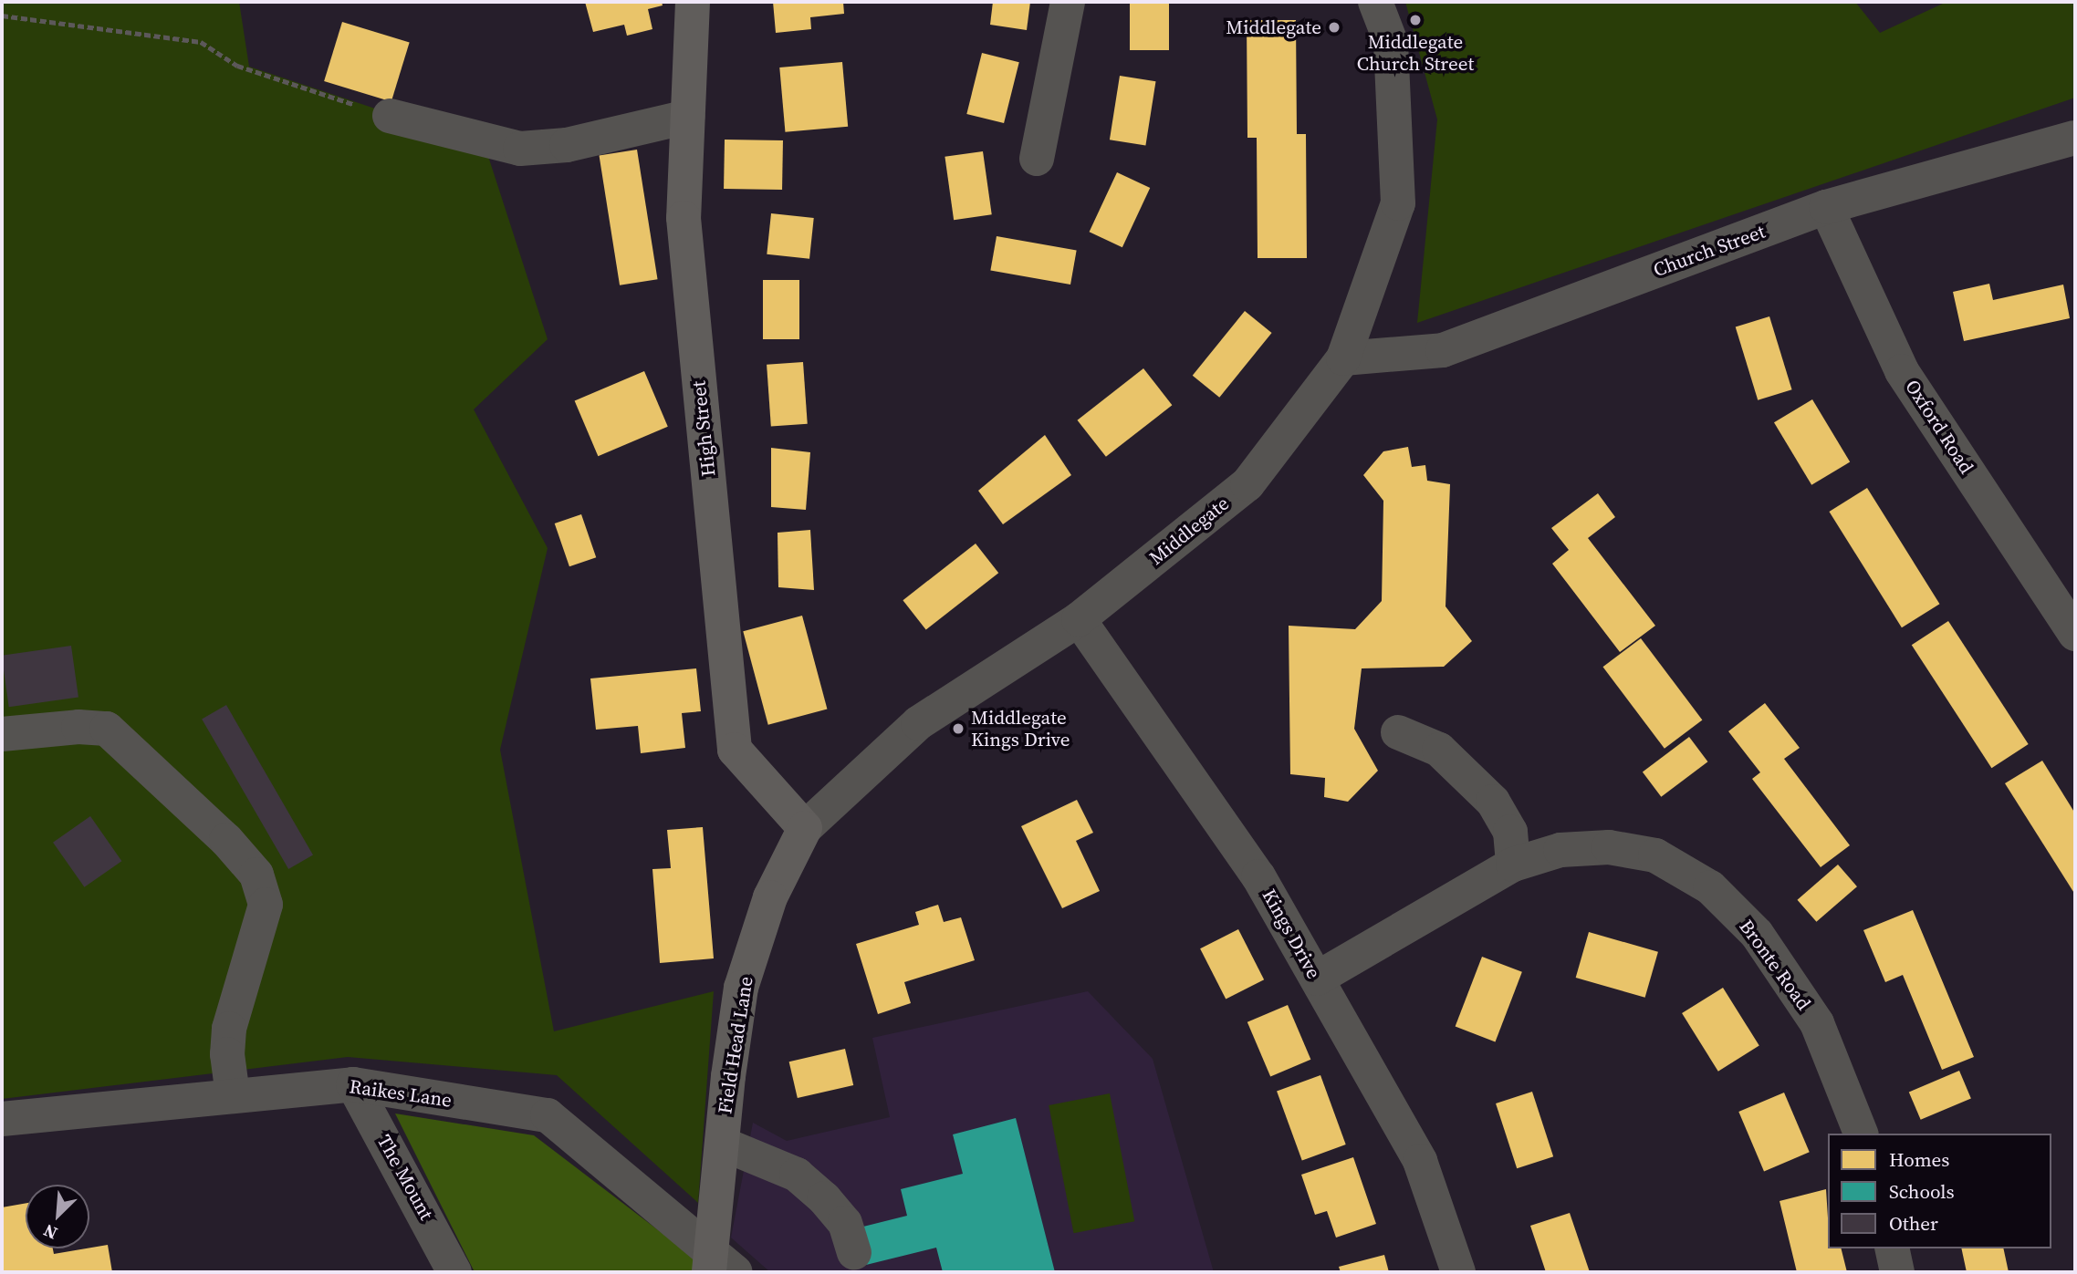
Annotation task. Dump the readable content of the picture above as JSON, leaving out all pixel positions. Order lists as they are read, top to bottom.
{
  "streets": {
    "main road": ["High Street", "Field Head Lane"],
    "street": [
      "Church Street",
      "Oxford Road",
      "Middlegate",
      "Kings Drive",
      "Bronte Road",
      "Raikes Lane",
      "The Mount"
    ]
  },
  "crossings": [
    ["Church Street", "Oxford Road"],
    ["Church Street", "Middlegate"],
    ["High Street", "Middlegate"],
    ["High Street", "Field Head Lane"],
    ["Middlegate", "Kings Drive"],
    ["Middlegate", "Field Head Lane"],
    ["Kings Drive", "Bronte Road"],
    ["Field Head Lane", "Raikes Lane"],
    ["Raikes Lane", "The Mount"]
  ],
  "places": ["Middlegate Church Street", "Middlegate", "Middlegate Kings Drive"],
  "legend": ["Homes", "Schools", "Other"],
  "north": "bottom left"
}
